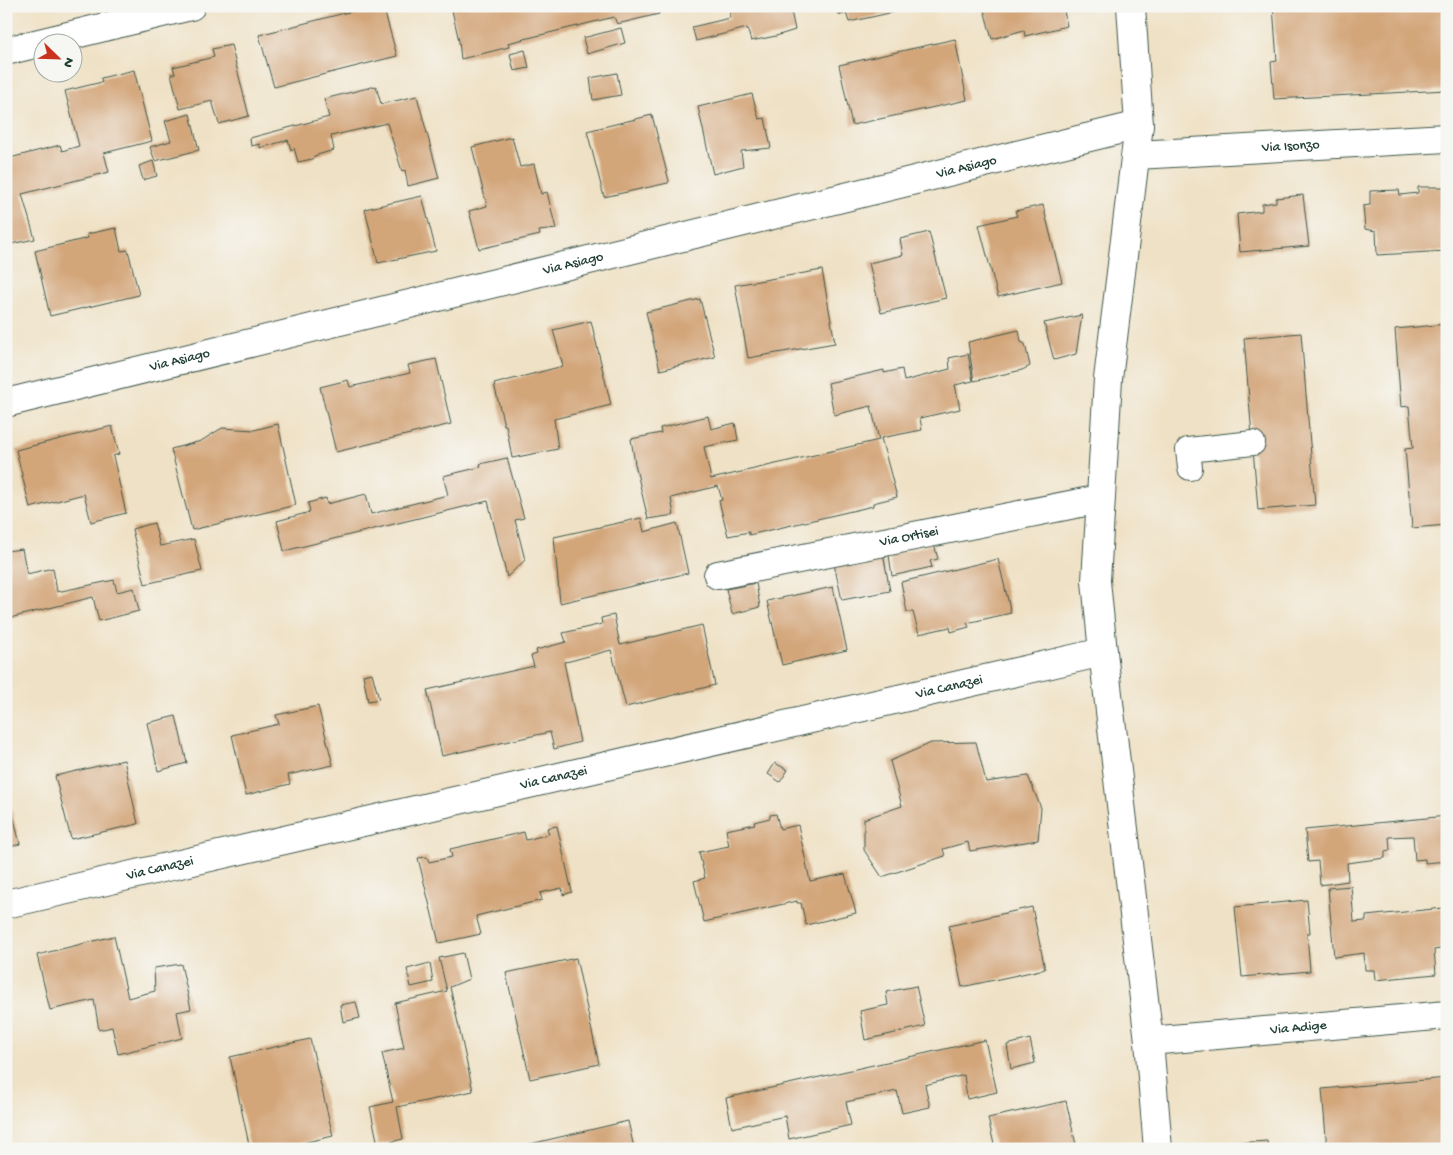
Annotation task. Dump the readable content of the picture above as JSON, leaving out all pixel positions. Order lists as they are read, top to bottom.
{
  "streets": {
    "street": [
      "Via Isonzo",
      "Via Asiago",
      "Via Ortisei",
      "Via Canazei",
      "Via Adige"
    ]
  },
  "north": "bottom right"
}
